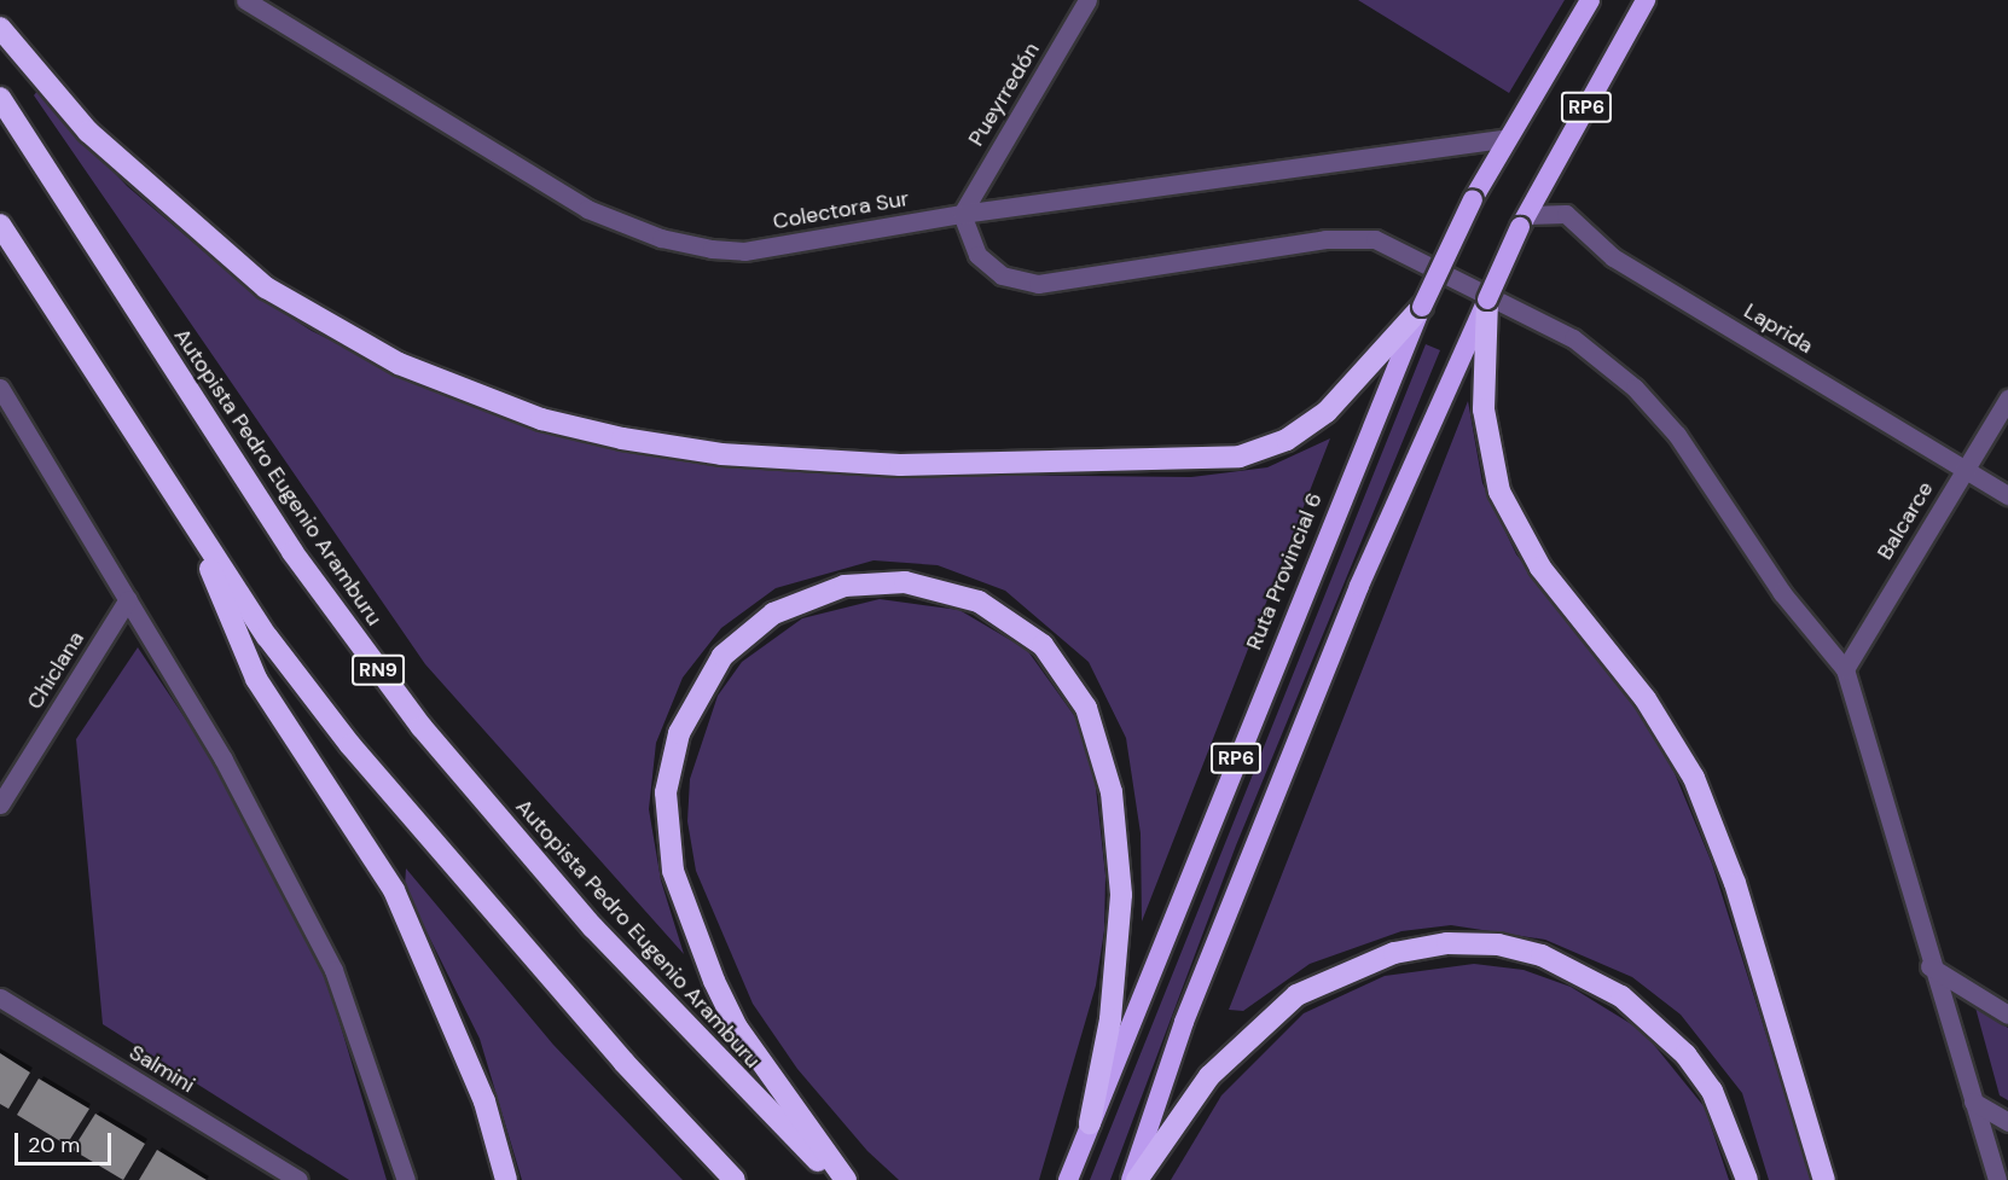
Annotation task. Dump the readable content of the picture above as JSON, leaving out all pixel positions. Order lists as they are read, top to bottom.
{
  "streets": {
    "highway": [
      "RP6",
      "Autopista Pedro Eugenio Aramburu",
      "Ruta Provincial 6",
      "RN9"
    ],
    "street": [
      "Pueyrredón",
      "Colectora Sur",
      "Laprida",
      "Balcarce",
      "Chiclana",
      "Salmini"
    ]
  },
  "crossings": [
    ["Pueyrredón", "Colectora Sur"],
    ["RP6", "Colectora Sur"],
    ["RP6", "Laprida"],
    ["Laprida", "Balcarce"]
  ],
  "scale_bar": "20 m"
}
